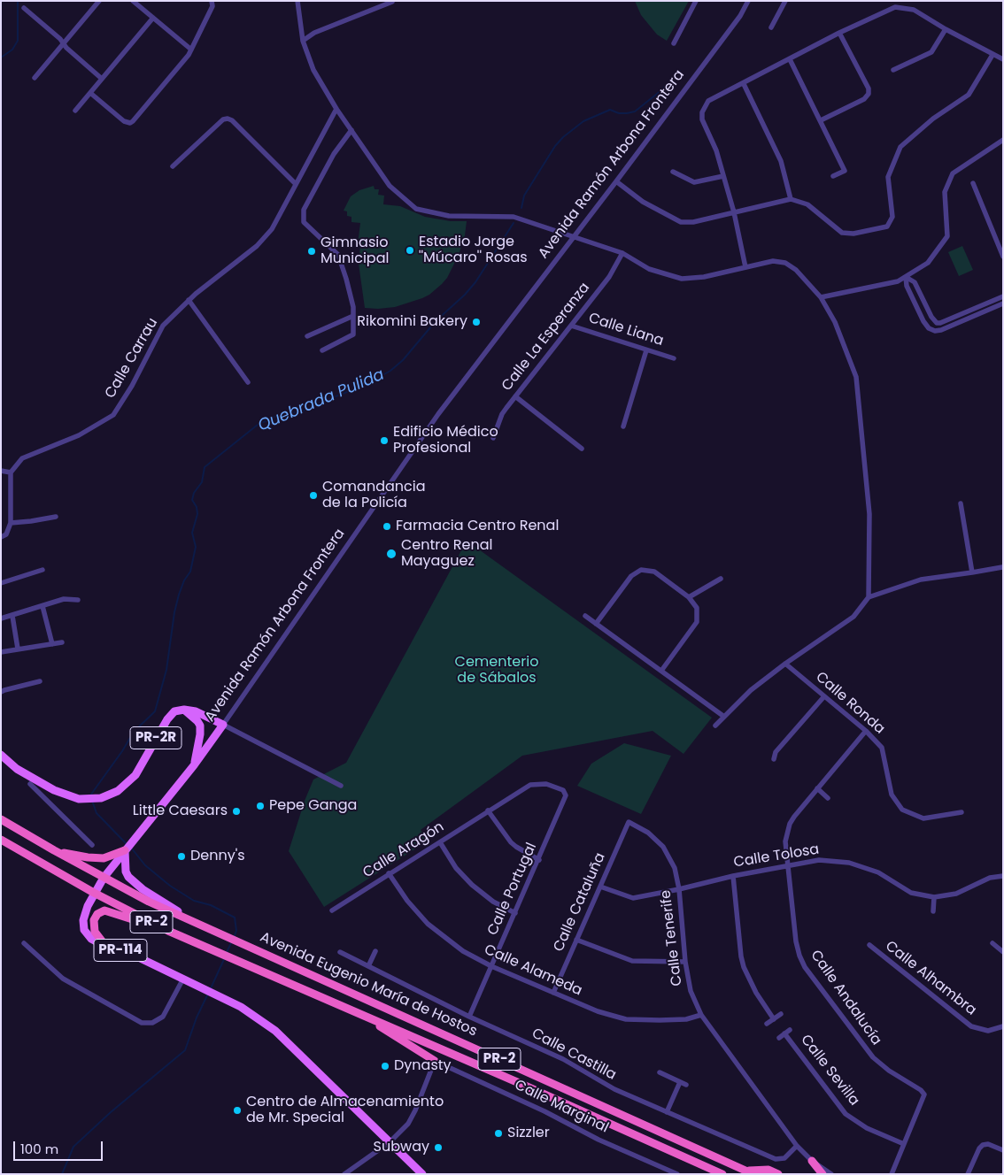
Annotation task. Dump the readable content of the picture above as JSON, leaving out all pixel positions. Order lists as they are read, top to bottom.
{
  "streets": {
    "highway": ["PR-2", "Avenida Eugenio María de Hostos"],
    "main road": ["Avenida Ramón Arbona Frontera", "PR-2R", "PR-114"],
    "street": [
      "Calle Liana",
      "Calle La Esperanza",
      "Calle Carrau",
      "Calle Ronda",
      "Calle Aragón",
      "Calle Tolosa",
      "Calle Portugal",
      "Calle Cataluña",
      "Calle Tenerife",
      "Calle Alameda",
      "Calle Alhambra",
      "Calle Andalucía",
      "Calle Castilla",
      "Calle Sevilla",
      "Calle Marginal"
    ]
  },
  "crossings": [
    ["Avenida Ramón Arbona Frontera", "PR-2R"],
    ["Avenida Ramón Arbona Frontera", "PR-114"],
    ["Avenida Ramón Arbona Frontera", "Avenida Eugenio María de Hostos"],
    ["Calle Liana", "Calle La Esperanza"],
    ["Calle Ronda", "Calle Andalucía"],
    ["Calle Aragón", "Calle Portugal"],
    ["Calle Aragón", "Calle Alameda"],
    ["Calle Tolosa", "Calle Cataluña"],
    ["Calle Tolosa", "Calle Tenerife"],
    ["Calle Tolosa", "Calle Andalucía"],
    ["Calle Portugal", "Calle Alameda"],
    ["Calle Portugal", "Calle Castilla"],
    ["Calle Cataluña", "Calle Tenerife"],
    ["Calle Cataluña", "Calle Alameda"],
    ["Calle Tenerife", "Calle Alameda"],
    ["Calle Tenerife", "Calle Castilla"],
    ["PR-114", "Avenida Eugenio María de Hostos"],
    ["Calle Andalucía", "Calle Sevilla"]
  ],
  "water": ["Quebrada Pulida"],
  "parks": ["Cementerio de Sábalos"],
  "places": [
    "Estadio Jorge ''Múcaro'' Rosas",
    "Gimnasio Municipal",
    "Rikomini Bakery",
    "Edificio Médico Profesional",
    "Comandancia de la Policía",
    "Farmacia Centro Renal",
    "Centro Renal Mayaguez",
    "Pepe Ganga",
    "Little Caesars",
    "Denny's",
    "Dynasty",
    "Centro de Almacenamiento de Mr. Special",
    "Sizzler",
    "Subway"
  ],
  "scale_bar": "100 m"
}
